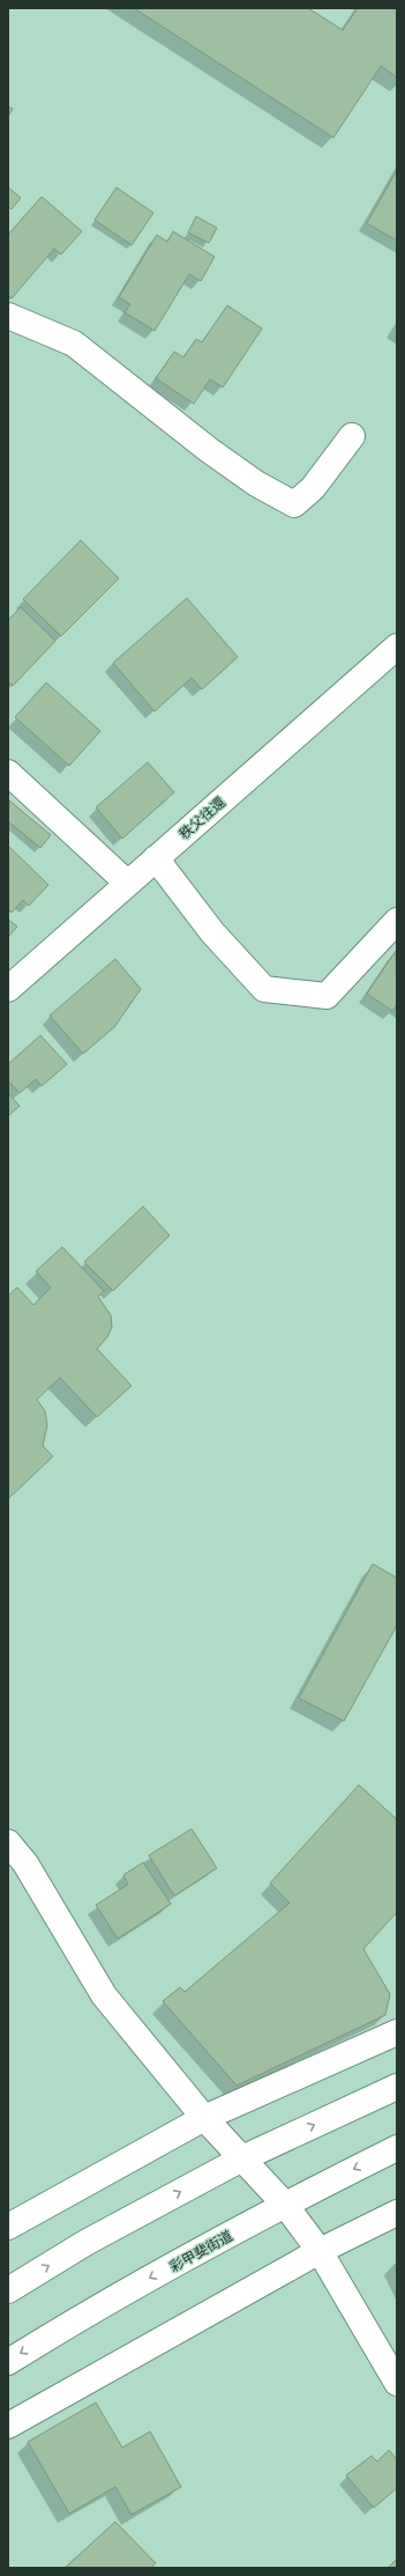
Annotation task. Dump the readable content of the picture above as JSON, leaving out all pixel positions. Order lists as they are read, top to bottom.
{
  "streets": {
    "main road": ["秩父往還", "彩甲斐街道"]
  }
}
